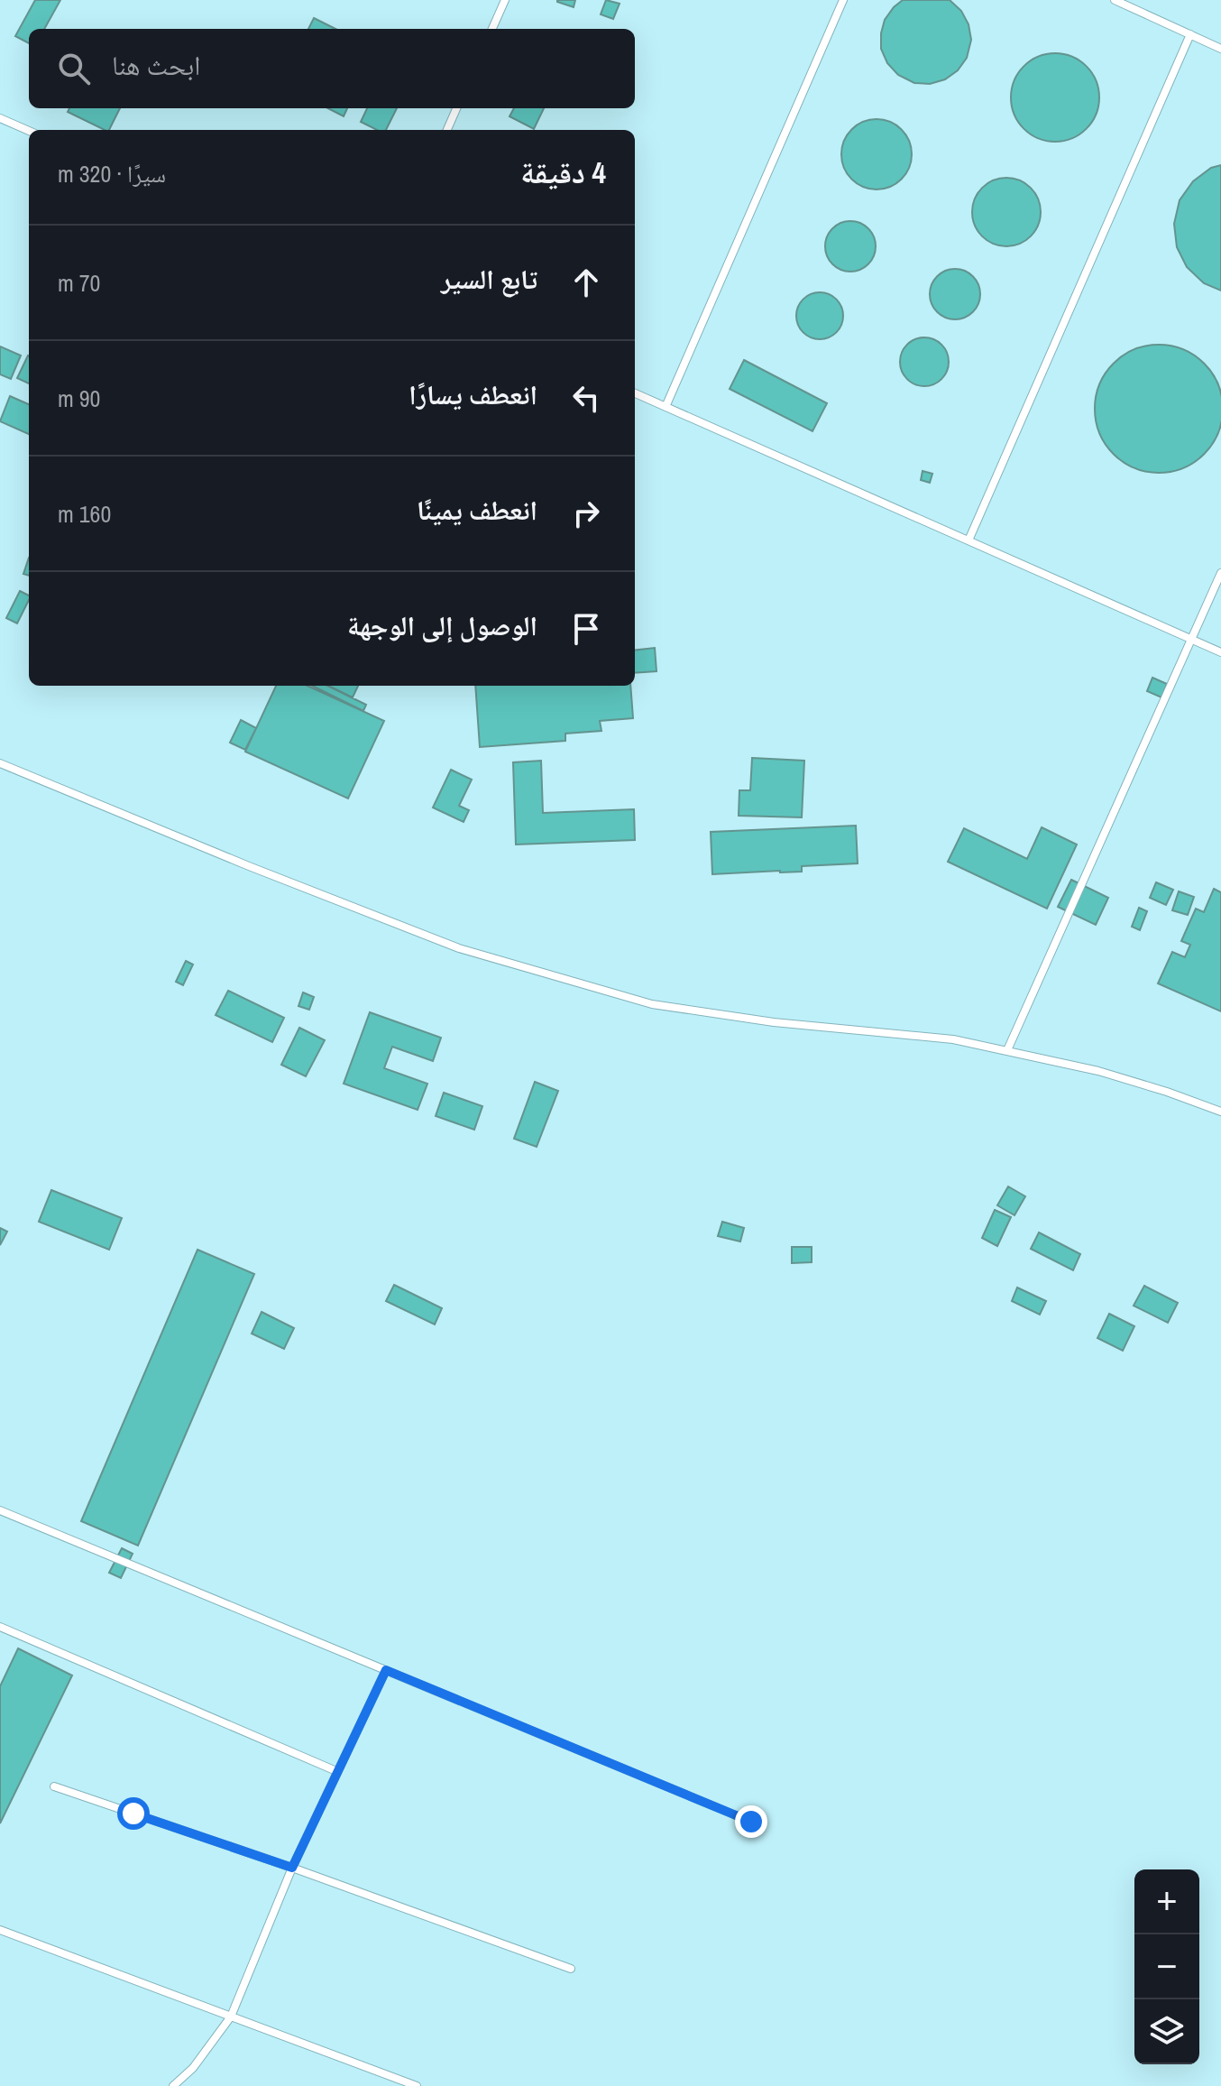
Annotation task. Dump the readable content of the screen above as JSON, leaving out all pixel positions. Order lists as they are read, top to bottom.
{
  "page": {
    "search": "ابحث هنا",
    "heading": ["4 دقيقة", "سيرًا · 320 m"],
    "list": [
      ["تابع السير", "70 m"],
      ["انعطف يسارًا", "90 m"],
      ["انعطف يمينًا", "160 m"],
      "الوصول إلى الوجهة"
    ],
    "map_buttons": ["+", "−"]
  }
}
